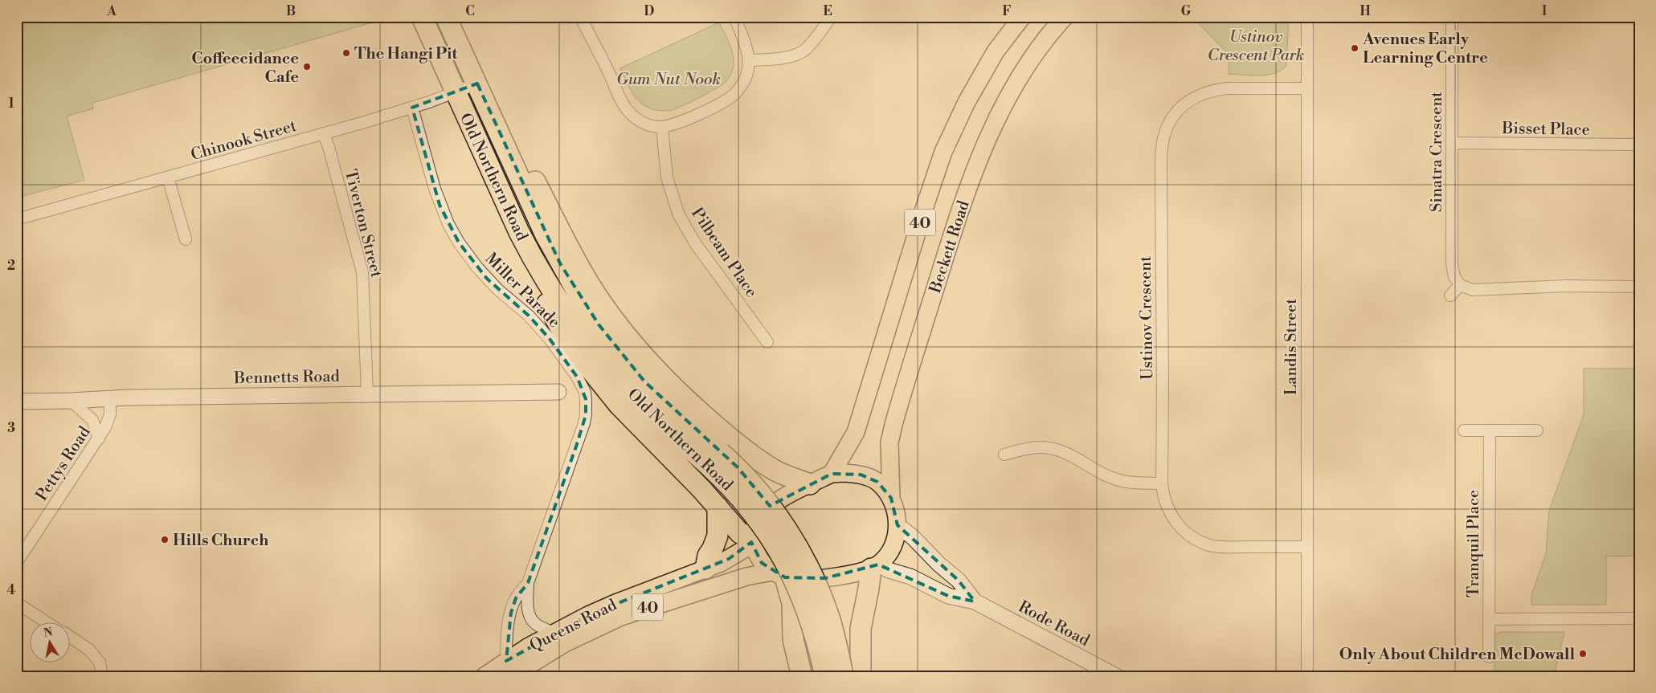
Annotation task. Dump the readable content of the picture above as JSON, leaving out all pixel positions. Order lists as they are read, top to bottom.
{
  "streets": {
    "highway": ["Old Northern Road"],
    "main road": ["40", "Beckett Road", "Queens Road"],
    "street": [
      "Bisset Place",
      "Chinook Street",
      "Sinatra Crescent",
      "Tiverton Street",
      "Pilbeam Place",
      "Miller Parade",
      "Ustinov Crescent",
      "Landis Street",
      "Bennetts Road",
      "Pettys Road",
      "Tranquil Place",
      "Rode Road"
    ]
  },
  "crossings": [
    ["Bisset Place", "Sinatra Crescent"],
    ["Chinook Street", "Old Northern Road"],
    ["Chinook Street", "Tiverton Street"],
    ["Chinook Street", "Miller Parade"],
    ["40", "Beckett Road"],
    ["40", "Rode Road"],
    ["40", "Queens Road"],
    ["Tiverton Street", "Bennetts Road"],
    ["Beckett Road", "Rode Road"],
    ["Beckett Road", "Queens Road"],
    ["Miller Parade", "Queens Road"],
    ["Ustinov Crescent", "Landis Street"],
    ["Bennetts Road", "Pettys Road"],
    ["Rode Road", "Queens Road"]
  ],
  "parks": ["Ustinov Crescent Park", "Gum Nut Nook"],
  "places": [
    "Avenues Early Learning Centre",
    "The Hangi Pit",
    "Coffeecidance Cafe",
    "Hills Church",
    "Only About Children McDowall"
  ],
  "north": "top",
  "grid": {
    "columns": [
      "A",
      "B",
      "C",
      "D",
      "E",
      "F",
      "G",
      "H",
      "I"
    ],
    "rows": [
      "1",
      "2",
      "3",
      "4"
    ]
  }
}
